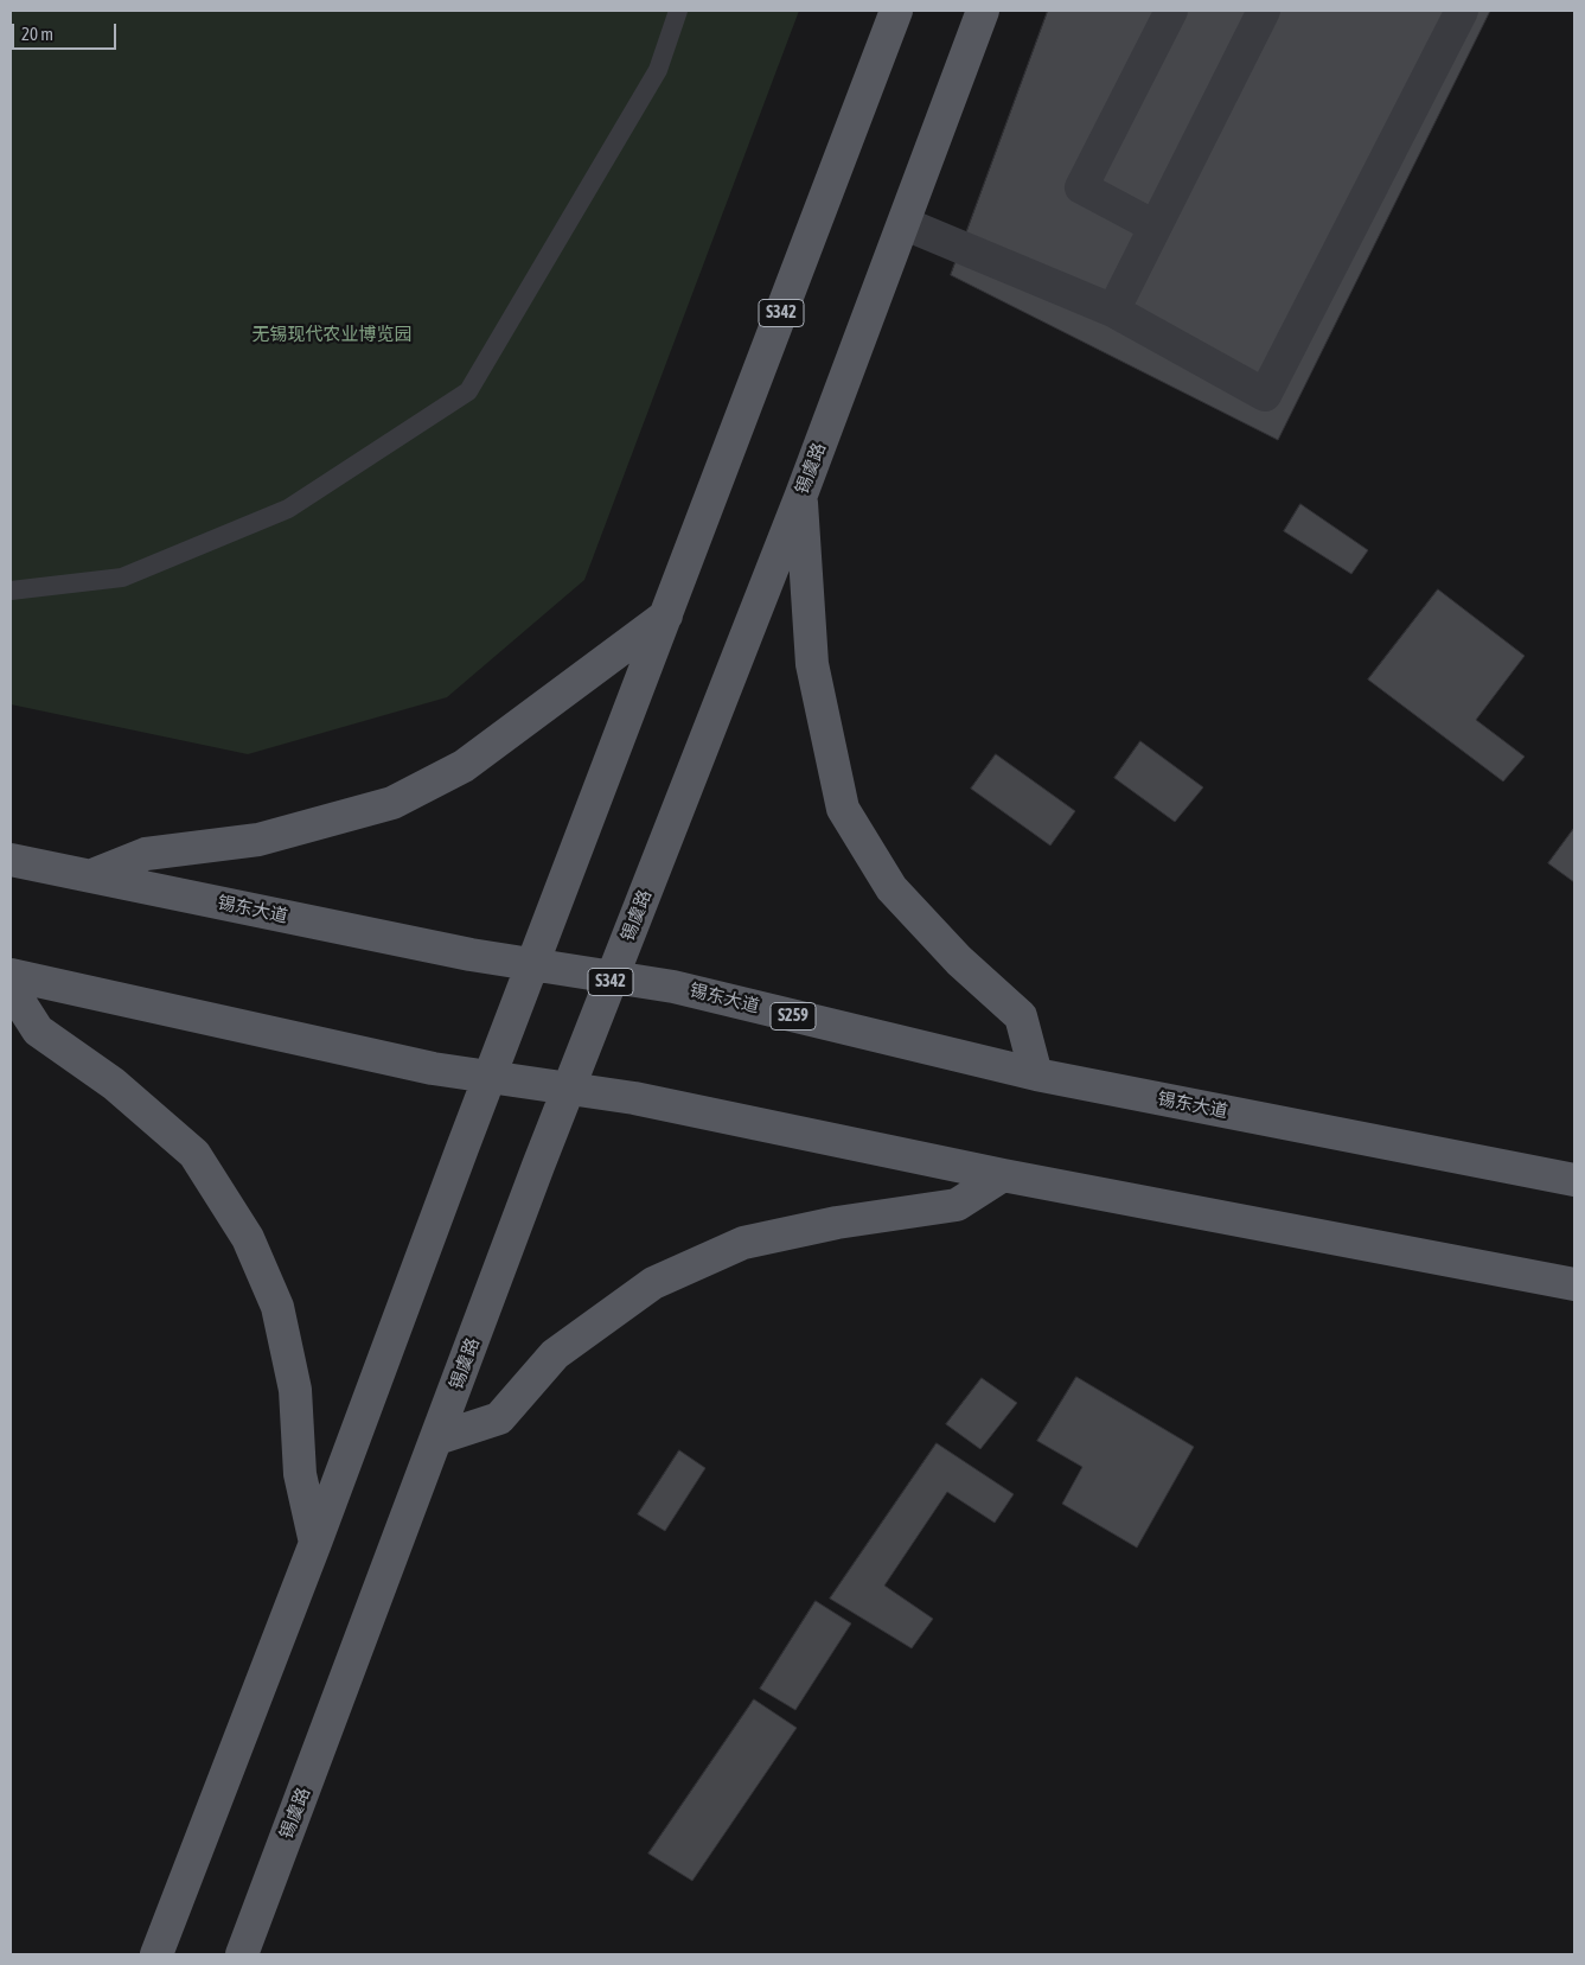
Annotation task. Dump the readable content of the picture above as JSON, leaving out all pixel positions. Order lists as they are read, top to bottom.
{
  "streets": {
    "main road": [
      "S342",
      "锡虞路",
      "锡东大道",
      "S259"
    ]
  },
  "crossings": [
    ["S342", "锡东大道"],
    ["锡虞路", "锡东大道"]
  ],
  "parks": ["无锡现代农业博览园"],
  "scale_bar": "20 m"
}
